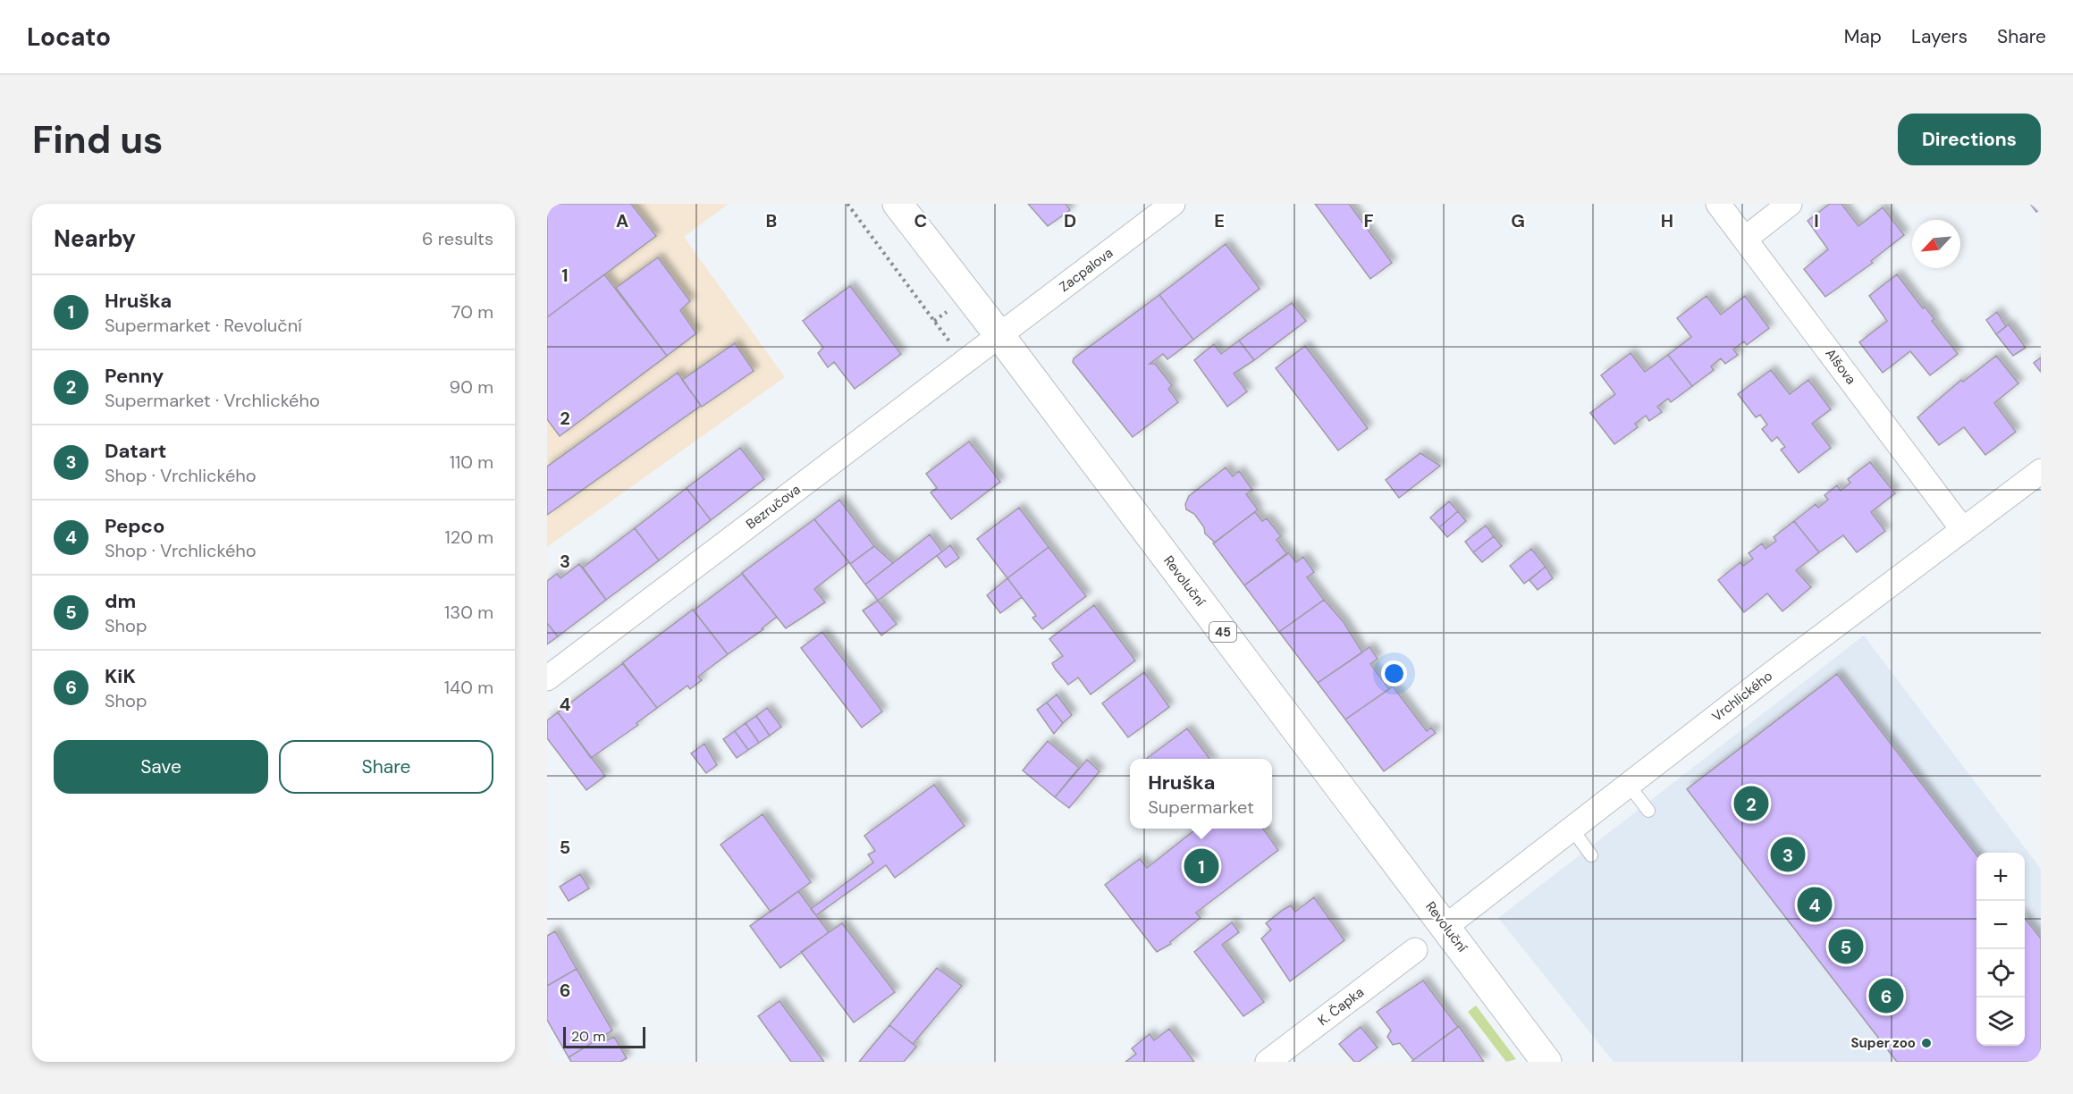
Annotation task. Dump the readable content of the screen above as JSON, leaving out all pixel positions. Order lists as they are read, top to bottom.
{
  "streets": {
    "main road": ["Revoluční", "45"],
    "street": [
      "Zacpalova",
      "Alšova",
      "Bezručova",
      "Vrchlického",
      "K. Čapka"
    ]
  },
  "crossings": [
    ["Zacpalova", "Bezručova"],
    ["Zacpalova", "Revoluční"],
    ["Alšova", "Vrchlického"],
    ["Bezručova", "Revoluční"],
    ["Revoluční", "Vrchlického"]
  ],
  "places": ["Super zoo"],
  "scale_bar": "20 m",
  "north": "bottom left",
  "page": {
    "header": "Locato",
    "nav": ["Map", "Layers", "Share"],
    "buttons": [
      "Directions",
      ["Save", "Share"]
    ],
    "title": "Find us",
    "heading": ["Nearby", "6 results"],
    "list": [
      {
        "mark": "1",
        "name": "Hruška",
        "note": "Supermarket · Revoluční",
        "value": "70 m"
      },
      {
        "mark": "2",
        "name": "Penny",
        "note": "Supermarket · Vrchlického",
        "value": "90 m"
      },
      {
        "mark": "3",
        "name": "Datart",
        "note": "Shop · Vrchlického",
        "value": "110 m"
      },
      {
        "mark": "4",
        "name": "Pepco",
        "note": "Shop · Vrchlického",
        "value": "120 m"
      },
      {
        "mark": "5",
        "name": "dm",
        "note": "Shop",
        "value": "130 m"
      },
      {
        "mark": "6",
        "name": "KiK",
        "note": "Shop",
        "value": "140 m"
      }
    ],
    "popup": ["Hruška", "Supermarket"],
    "pins": [
      "2",
      "3",
      "1",
      "4",
      "5",
      "6"
    ],
    "map_buttons": ["+", "−"],
    "scale": "20 m"
  },
  "grid": {
    "columns": [
      "A",
      "B",
      "C",
      "D",
      "E",
      "F",
      "G",
      "H",
      "I"
    ],
    "rows": [
      "1",
      "2",
      "3",
      "4",
      "5",
      "6"
    ]
  }
}
